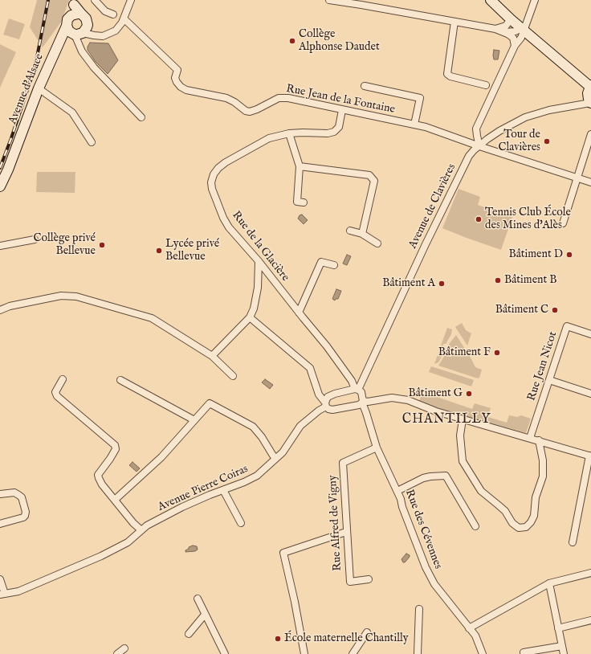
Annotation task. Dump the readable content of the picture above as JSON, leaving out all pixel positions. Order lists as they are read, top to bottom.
{
  "streets": {
    "main road": ["Avenue d'Alsace"],
    "street": [
      "Rue Jean de la Fontaine",
      "Avenue de Clavières",
      "Rue de la Glacière",
      "Rue Jean Nicot",
      "Avenue Pierre Coiras",
      "Rue Alfred de Vigny",
      "Rue des Cévennes"
    ]
  },
  "crossings": [
    ["Rue Jean de la Fontaine", "Avenue de Clavières"],
    ["Rue Jean de la Fontaine", "Rue de la Glacière"],
    ["Avenue de Clavières", "Rue de la Glacière"],
    ["Avenue de Clavières", "Avenue Pierre Coiras"],
    ["Rue de la Glacière", "Avenue Pierre Coiras"],
    ["Rue de la Glacière", "Rue des Cévennes"],
    ["Rue Alfred de Vigny", "Rue des Cévennes"]
  ],
  "districts": ["CHANTILLY"],
  "places": [
    "Collège Alphonse Daudet",
    "Tour de Clavières",
    "Tennis Club École des Mines d'Alès",
    "Collège privé Bellevue",
    "Lycée privé Bellevue",
    "Bâtiment D",
    "Bâtiment B",
    "Bâtiment A",
    "Bâtiment C",
    "Bâtiment F",
    "Bâtiment G",
    "École maternelle Chantilly"
  ]
}
